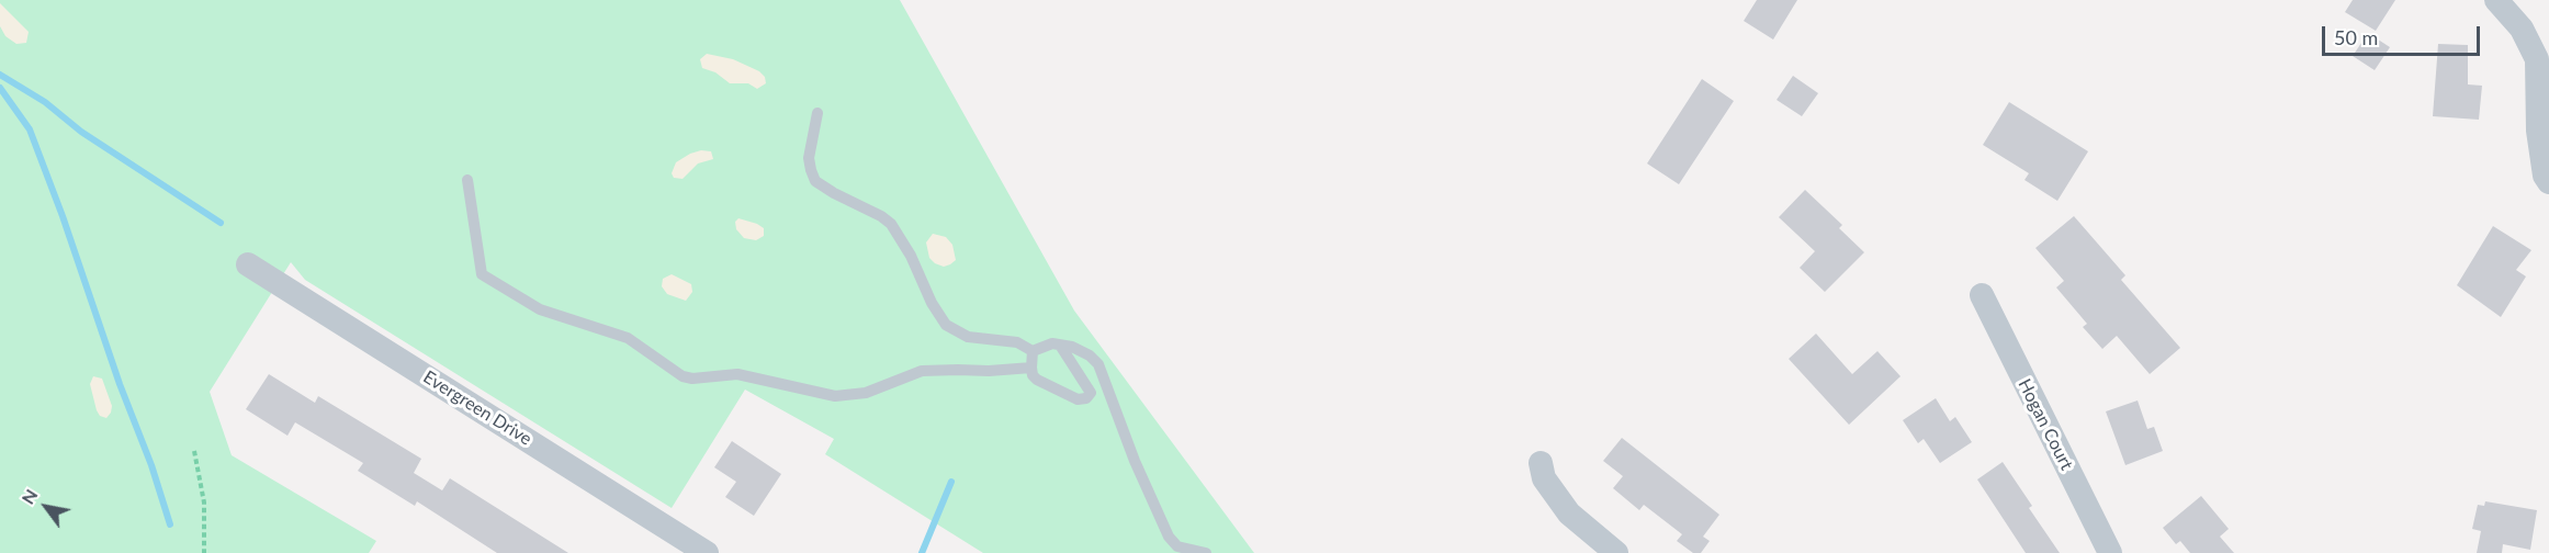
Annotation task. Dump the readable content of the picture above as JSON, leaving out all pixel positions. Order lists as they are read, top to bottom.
{
  "streets": {
    "street": ["Evergreen Drive", "Hogan Court"]
  },
  "scale_bar": "50 m",
  "north": "top left"
}
